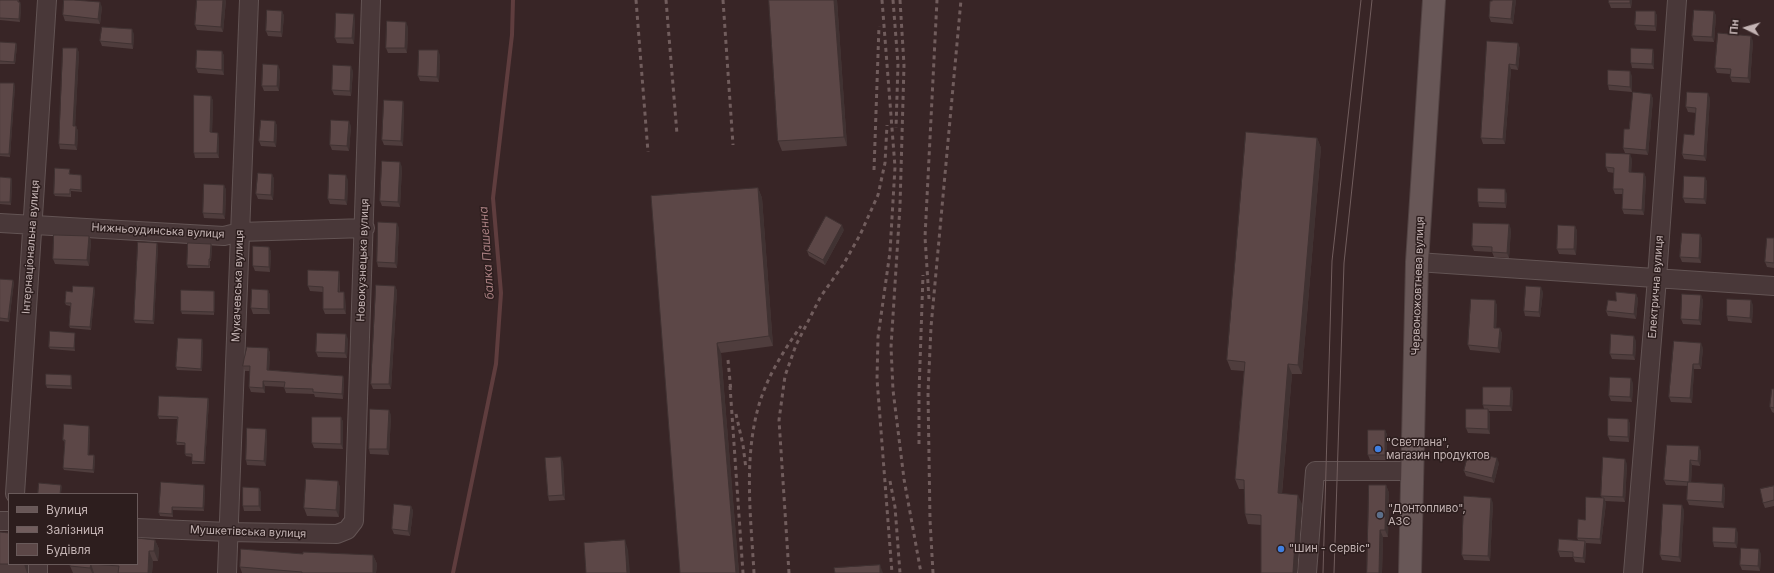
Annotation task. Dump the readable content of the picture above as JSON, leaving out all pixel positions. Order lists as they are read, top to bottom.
{
  "streets": {
    "main road": ["Червоножовтнева вулиця"],
    "street": [
      "Нижньоудинська вулиця",
      "Інтернаціональна вулиця",
      "Новокузнецька вулиця",
      "Мукачевська вулиця",
      "Електрична вулиця",
      "Мушкетівська вулиця"
    ]
  },
  "crossings": [
    ["Нижньоудинська вулиця", "Інтернаціональна вулиця"],
    ["Нижньоудинська вулиця", "Новокузнецька вулиця"],
    ["Нижньоудинська вулиця", "Мукачевська вулиця"],
    ["Новокузнецька вулиця", "Мушкетівська вулиця"],
    ["Мукачевська вулиця", "Мушкетівська вулиця"]
  ],
  "water": ["балка Пашенна"],
  "places": ["\"Светлана\", магазин продуктов", "\"Донтопливо\", АЗС", "\"Шин - Сервіс\""],
  "legend": ["Вулиця", "Залізниця", "Будівля"],
  "north": "left"
}
